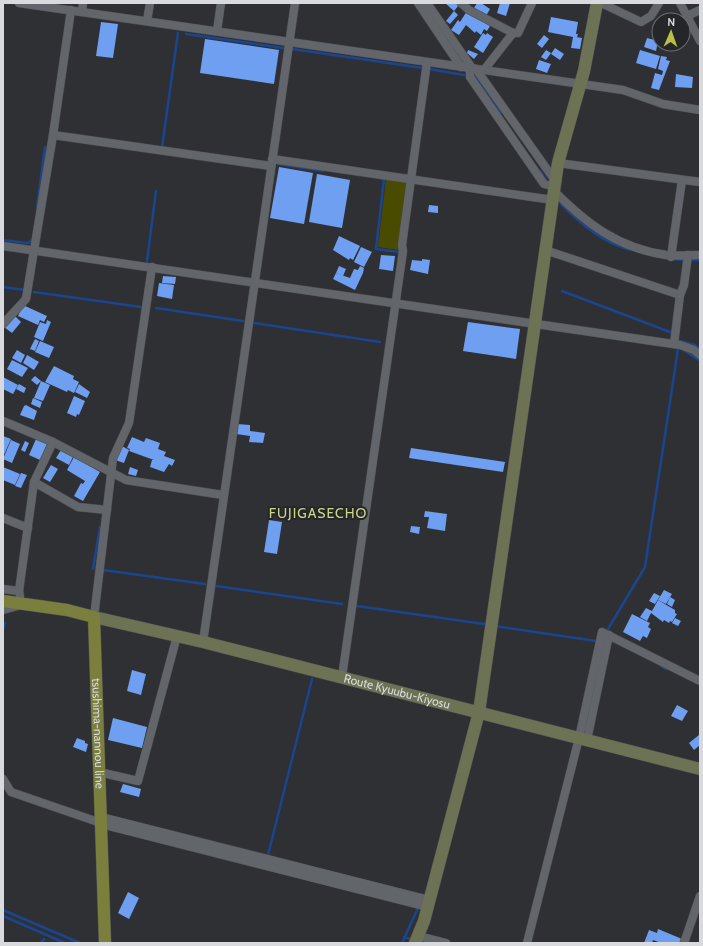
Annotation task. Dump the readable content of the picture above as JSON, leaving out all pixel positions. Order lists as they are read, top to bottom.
{
  "streets": {
    "main road": ["tsushima-nannou line"],
    "street": ["Route Kyuubu-Kiyosu"]
  },
  "crossings": [
    ["Route Kyuubu-Kiyosu", "tsushima-nannou line"]
  ],
  "districts": ["FUJIGASECHO"],
  "north": "top"
}
